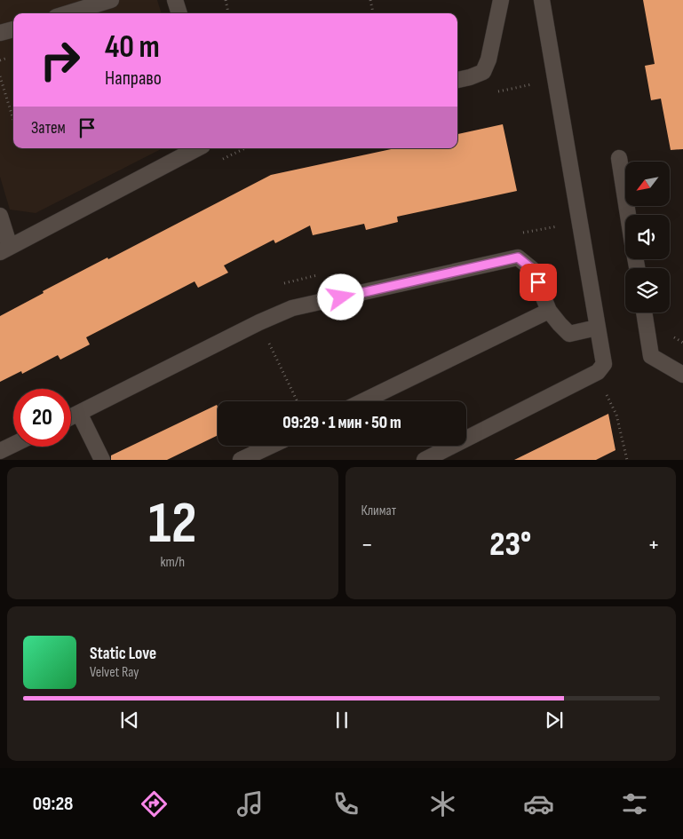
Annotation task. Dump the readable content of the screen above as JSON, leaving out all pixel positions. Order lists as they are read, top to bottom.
{
  "north": "bottom left",
  "page": {
    "turn": ["40 m", "Направо"],
    "then": "Затем",
    "limit": "20",
    "trip": "09:29 · 1 мин · 50 m",
    "tile": [
      ["12", "km/h"],
      "Климат"
    ],
    "heat": ["−", "23°", "+"],
    "song": ["Static Love", "Velvet Ray"],
    "tabs": "09:28"
  }
}
